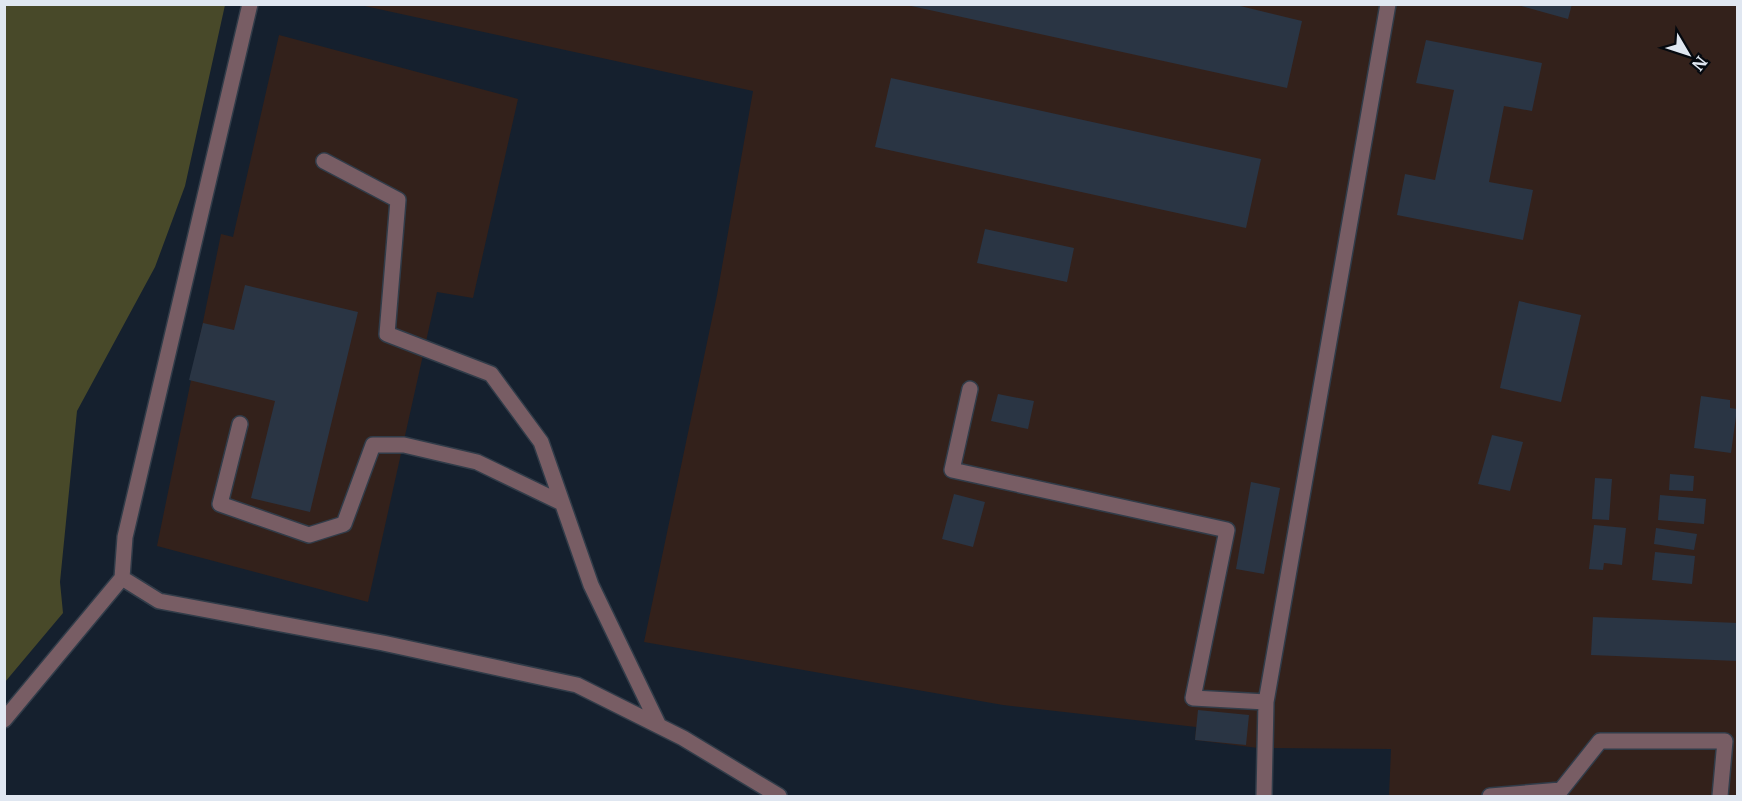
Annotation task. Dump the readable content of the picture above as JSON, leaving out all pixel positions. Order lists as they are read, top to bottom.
{
  "north": "bottom right"
}
